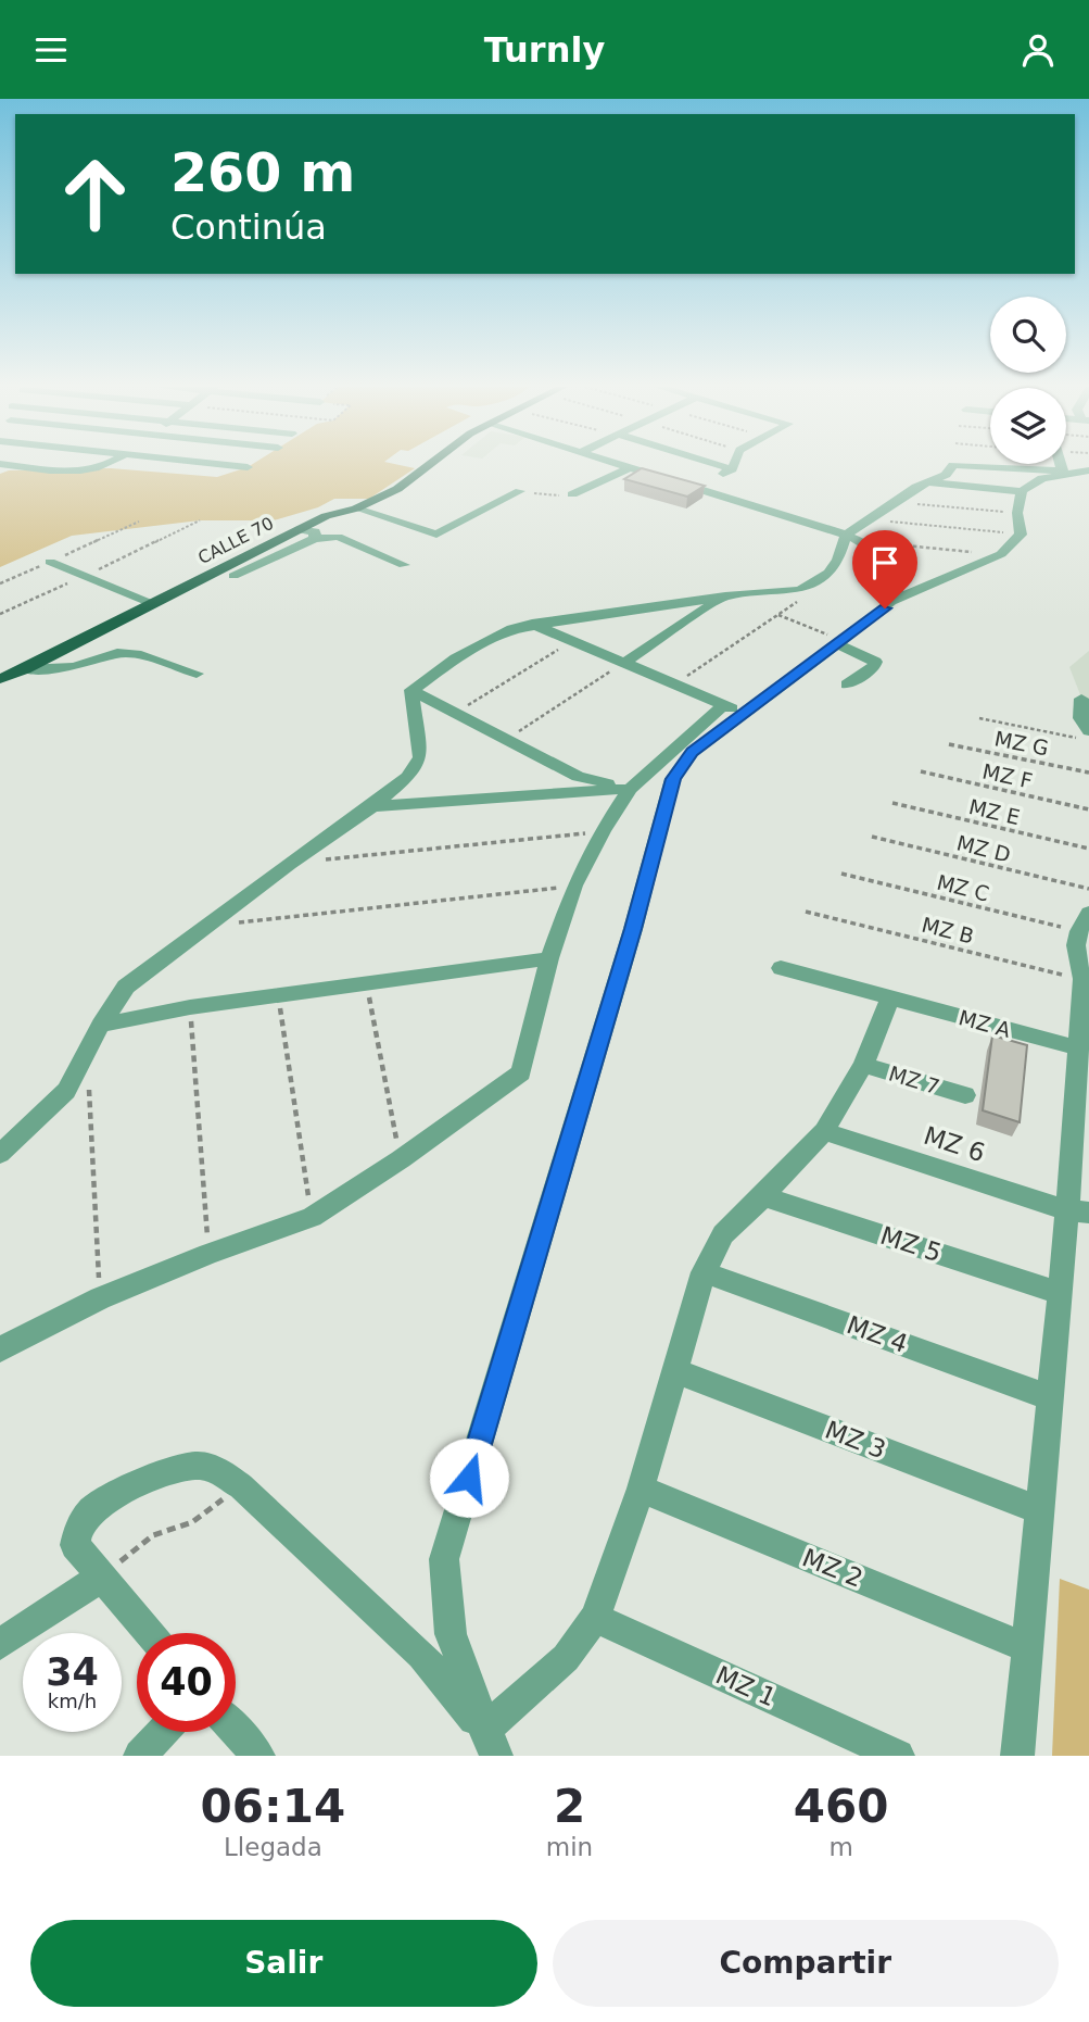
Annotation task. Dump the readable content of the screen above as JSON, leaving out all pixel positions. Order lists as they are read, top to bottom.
{
  "streets": {
    "main road": ["CALLE 70"],
    "street": [
      "MZ A",
      "MZ 7",
      "MZ 6",
      "MZ 5",
      "MZ 4",
      "MZ 3",
      "MZ 2",
      "MZ 1"
    ],
    "path": [
      "MZ G",
      "MZ F",
      "MZ E",
      "MZ D",
      "MZ C",
      "MZ B"
    ]
  },
  "page": {
    "header": "Turnly",
    "turn": ["260 m", "Continúa"],
    "speed": "34 km/h",
    "limit": "40",
    "eta": [
      "06:14",
      "Llegada",
      "2",
      "min",
      "460",
      "m"
    ],
    "buttons": ["Salir", "Compartir"]
  }
}
